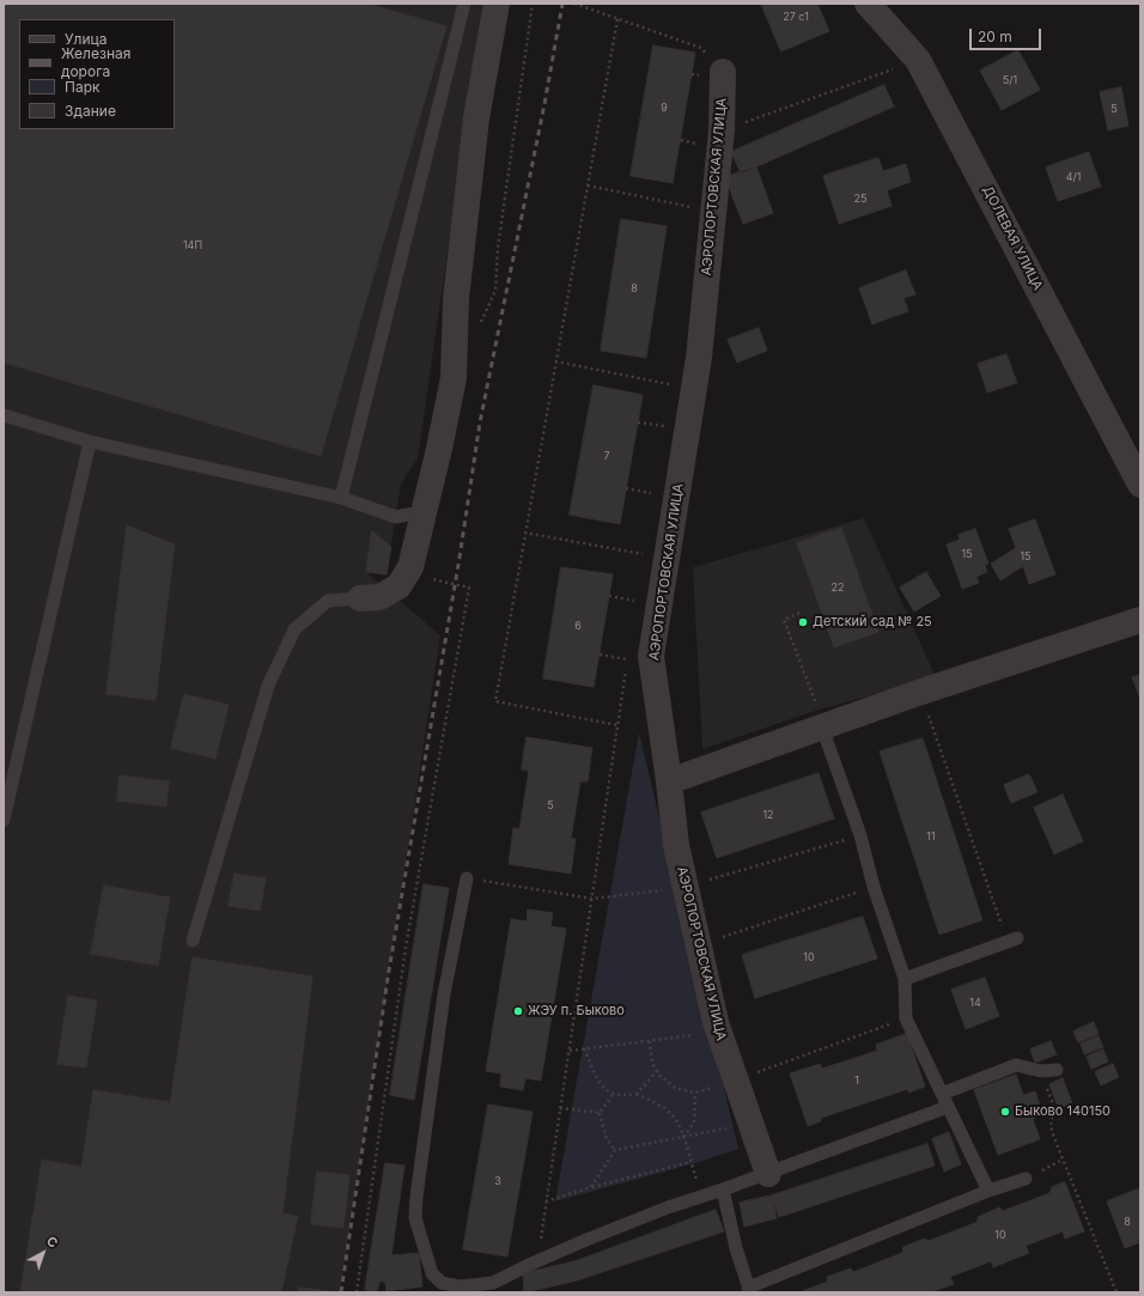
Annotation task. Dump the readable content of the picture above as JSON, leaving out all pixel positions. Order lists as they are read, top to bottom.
{
  "streets": {
    "street": ["АЭРОПОРТОВСКАЯ УЛИЦА", "ДОЛЕВАЯ УЛИЦА"]
  },
  "places": ["Детский сад № 25", "ЖЭУ п. Быково", "Быково 140150"],
  "house_numbers": [
    "27 с1",
    "5/1",
    "9",
    "5",
    "4/1",
    "25",
    "14П",
    "8",
    "7",
    "15",
    "15",
    "22",
    "6",
    "5",
    "12",
    "11",
    "10",
    "14",
    "1",
    "3",
    "8",
    "10"
  ],
  "legend": [
    "Улица",
    "Железная дорога",
    "Парк",
    "Здание"
  ],
  "scale_bar": "20 m",
  "north": "top right"
}
